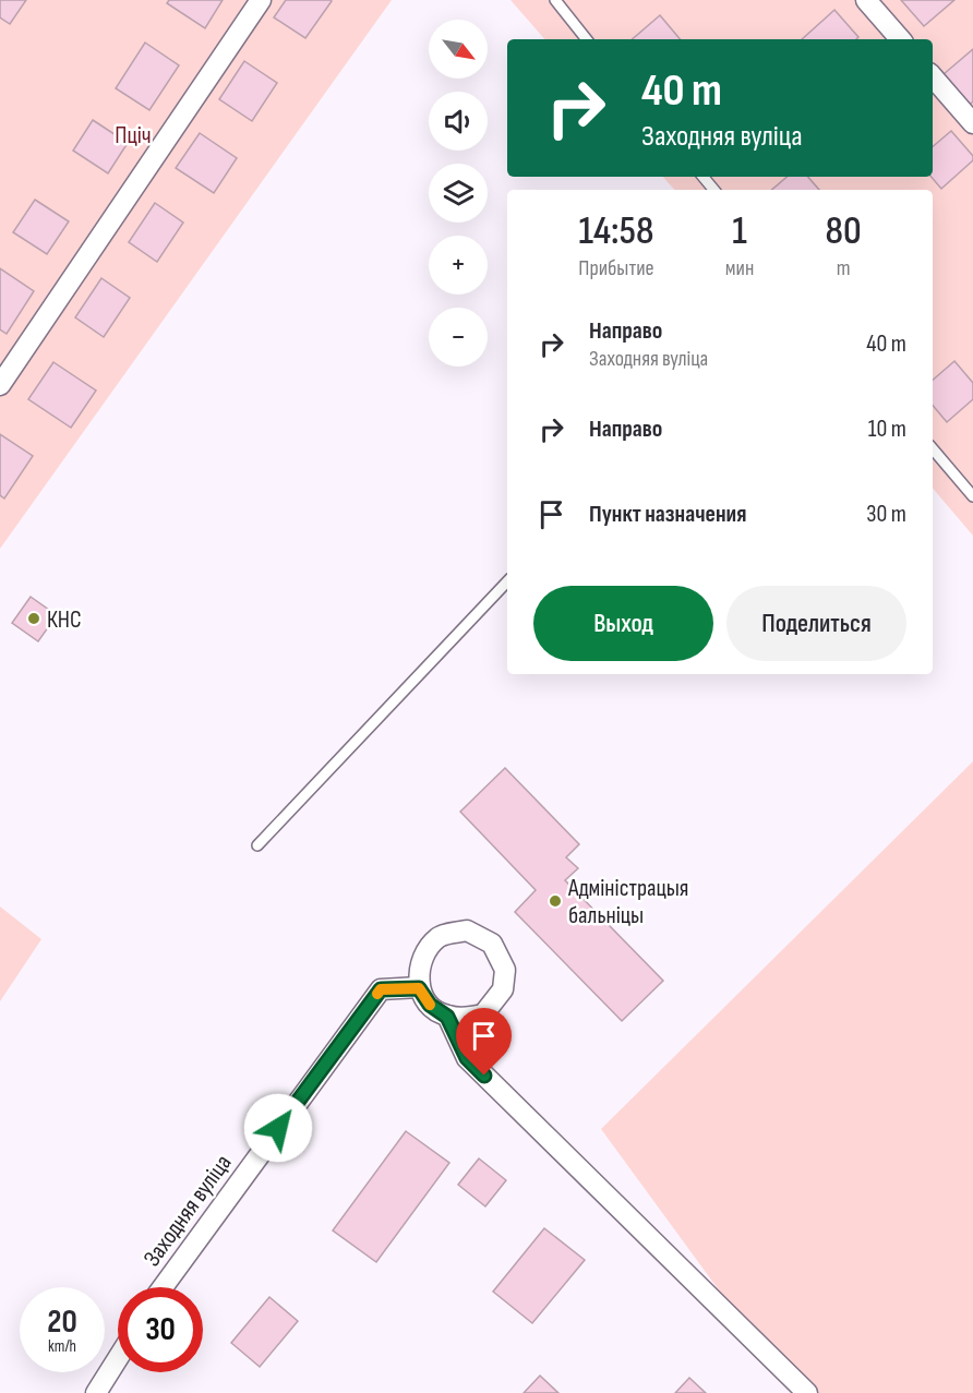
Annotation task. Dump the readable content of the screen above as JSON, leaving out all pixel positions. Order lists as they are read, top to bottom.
{
  "streets": {
    "street": ["Заходняя вуліца"]
  },
  "parks": ["Пціч"],
  "places": ["КНС", "Адміністрацыя бальніцы"],
  "north": "bottom right",
  "page": {
    "map_buttons": ["+", "−"],
    "turn": ["40 m", "Заходняя вуліца"],
    "eta": [
      "14:58",
      "Прибытие",
      "1",
      "мин",
      "80",
      "m"
    ],
    "list": [
      {
        "name": "Направо",
        "note": "Заходняя вуліца",
        "value": "40 m"
      },
      {
        "name": "Направо",
        "value": "10 m"
      },
      {
        "name": "Пункт назначения",
        "value": "30 m"
      }
    ],
    "buttons": ["Выход", "Поделиться"],
    "speed": "20 km/h",
    "limit": "30"
  }
}
